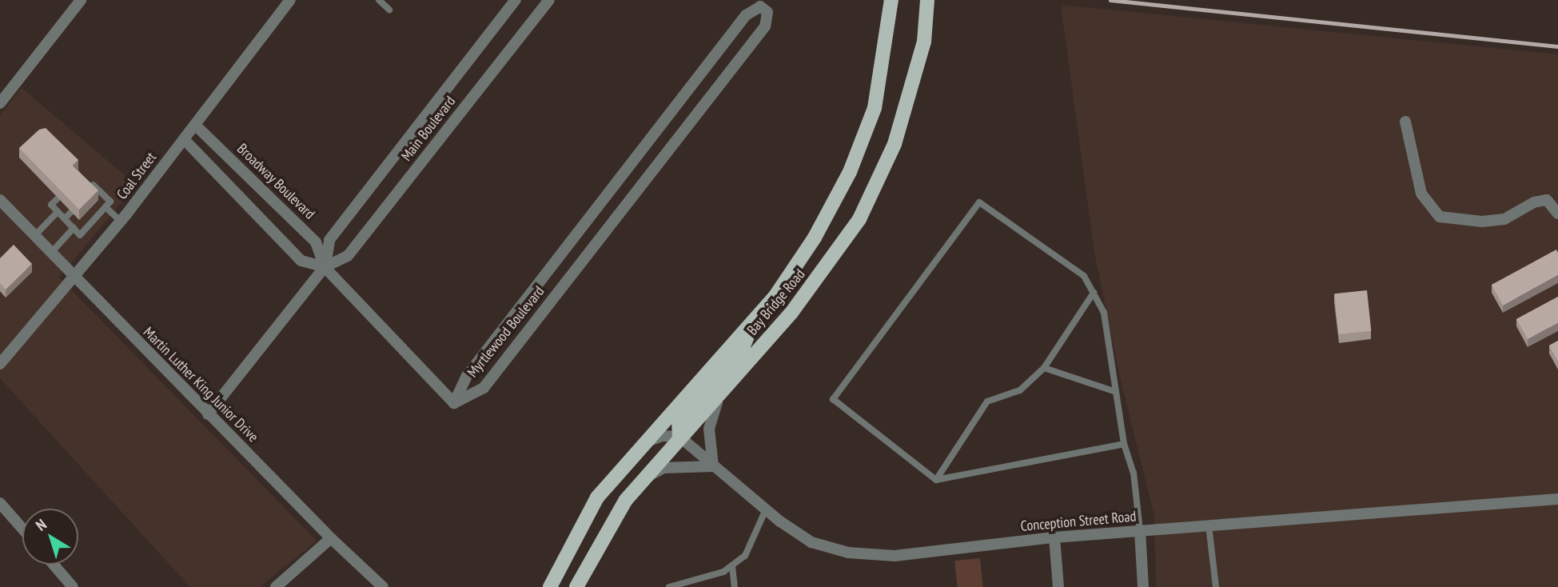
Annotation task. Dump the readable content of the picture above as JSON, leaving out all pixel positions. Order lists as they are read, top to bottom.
{
  "streets": {
    "main road": ["Bay Bridge Road"],
    "street": [
      "Main Boulevard",
      "Coal Street",
      "Broadway Boulevard",
      "Myrtlewood Boulevard",
      "Martin Luther King Junior Drive",
      "Conception Street Road"
    ]
  },
  "crossings": [
    ["Main Boulevard", "Broadway Boulevard"],
    ["Main Boulevard", "Martin Luther King Junior Drive"],
    ["Coal Street", "Broadway Boulevard"],
    ["Coal Street", "Martin Luther King Junior Drive"],
    ["Broadway Boulevard", "Myrtlewood Boulevard"],
    ["Bay Bridge Road", "Conception Street Road"]
  ],
  "north": "top left"
}
